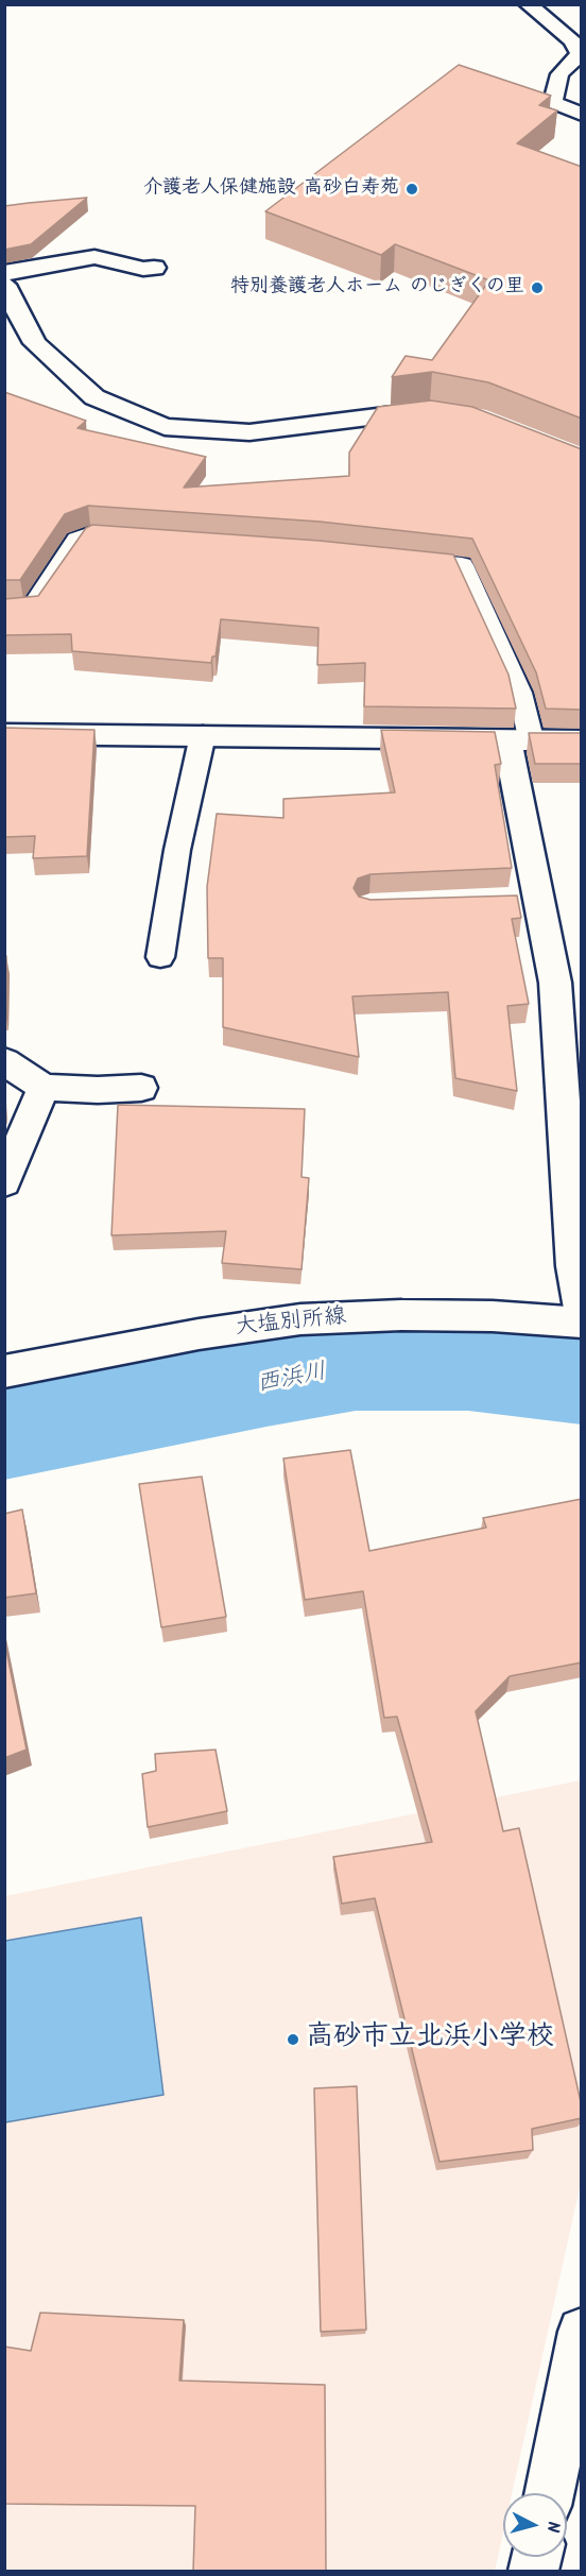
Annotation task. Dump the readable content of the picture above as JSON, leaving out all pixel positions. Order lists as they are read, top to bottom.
{
  "streets": {
    "street": ["大塩別所線"]
  },
  "water": ["西浜川"],
  "places": ["介護老人保健施設 高砂白寿苑", "特別養護老人ホーム のじぎくの里", "高砂市立北浜小学校"],
  "north": "right"
}
